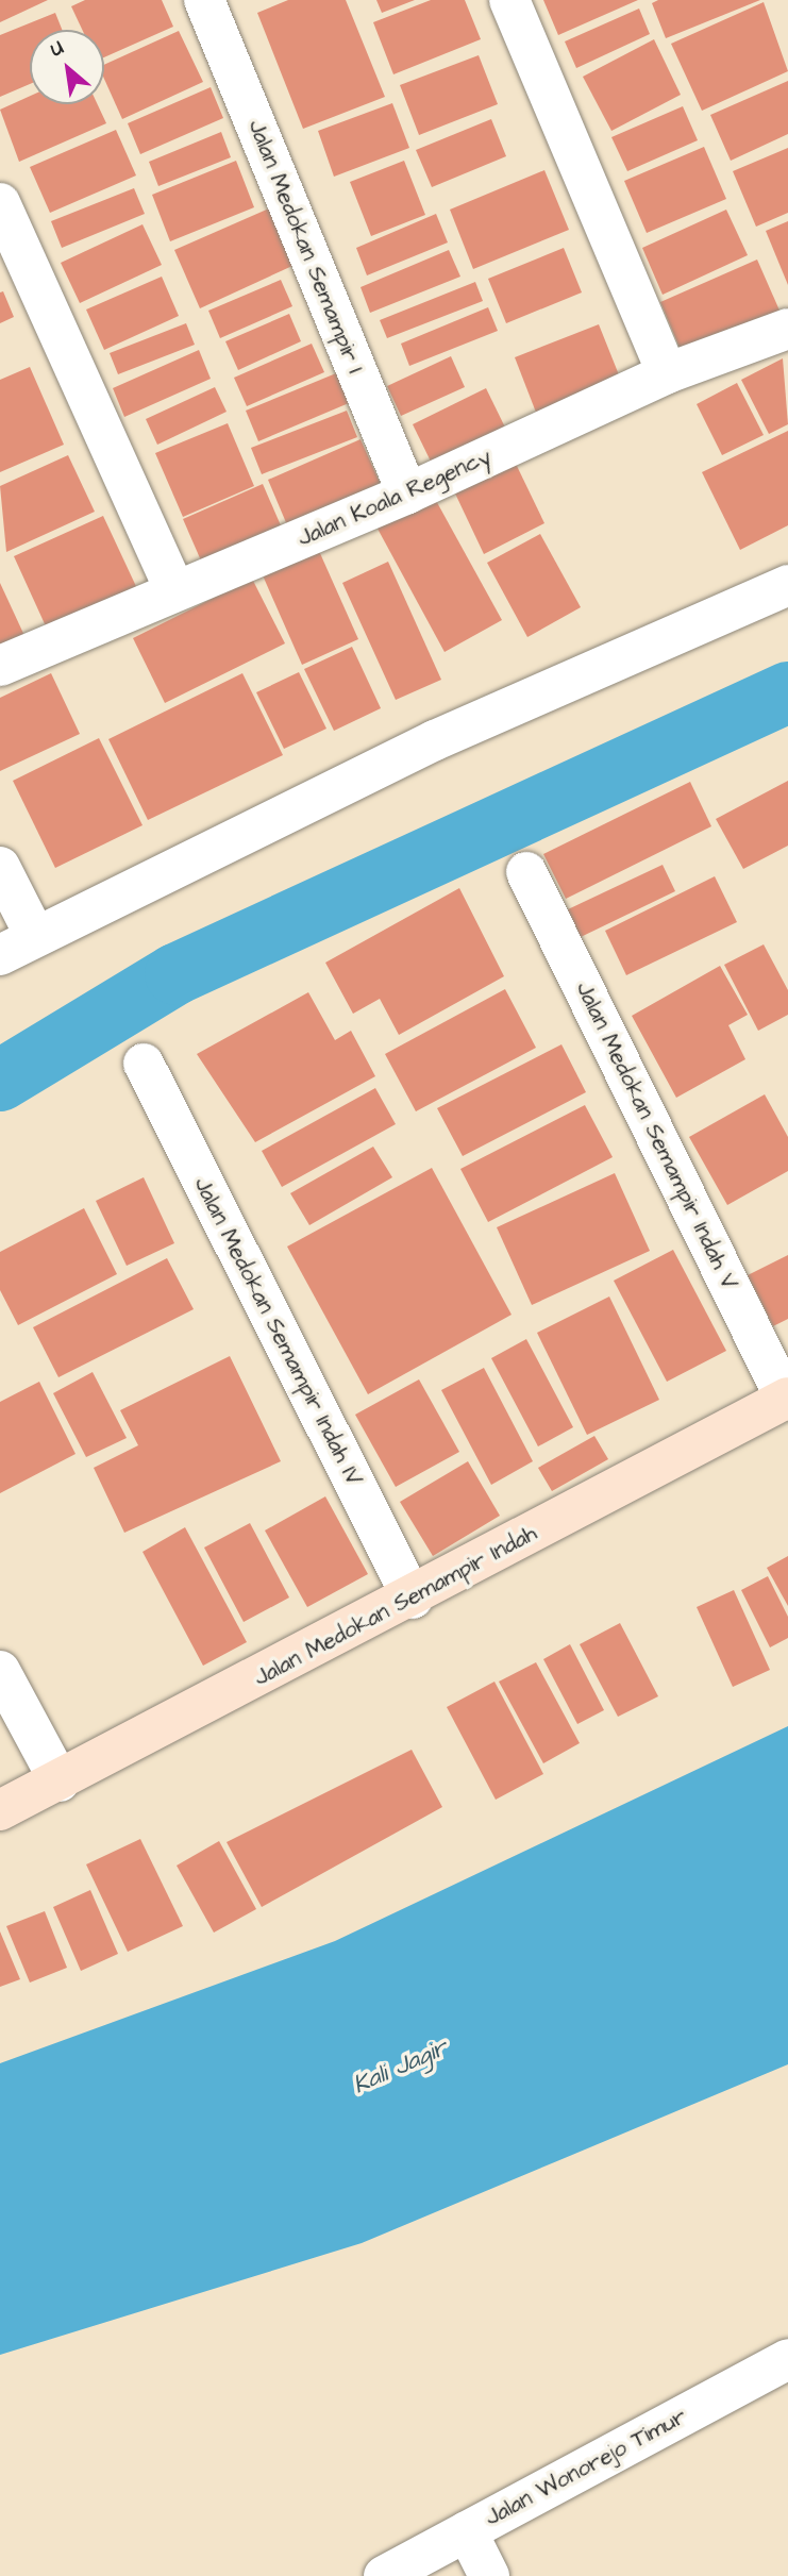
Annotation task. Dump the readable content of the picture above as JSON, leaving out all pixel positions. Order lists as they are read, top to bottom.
{
  "streets": {
    "street": [
      "Jalan Medokan Semampir I",
      "Jalan Koala Regency",
      "Jalan Medokan Semampir Indah V",
      "Jalan Medokan Semampir Indah IV",
      "Jalan Medokan Semampir Indah",
      "Jalan Wonorejo Timur"
    ]
  },
  "crossings": [
    ["Jalan Medokan Semampir I", "Jalan Koala Regency"],
    ["Jalan Medokan Semampir Indah V", "Jalan Medokan Semampir Indah"],
    ["Jalan Medokan Semampir Indah IV", "Jalan Medokan Semampir Indah"]
  ],
  "water": ["Kali Jagir"],
  "north": "top left"
}
